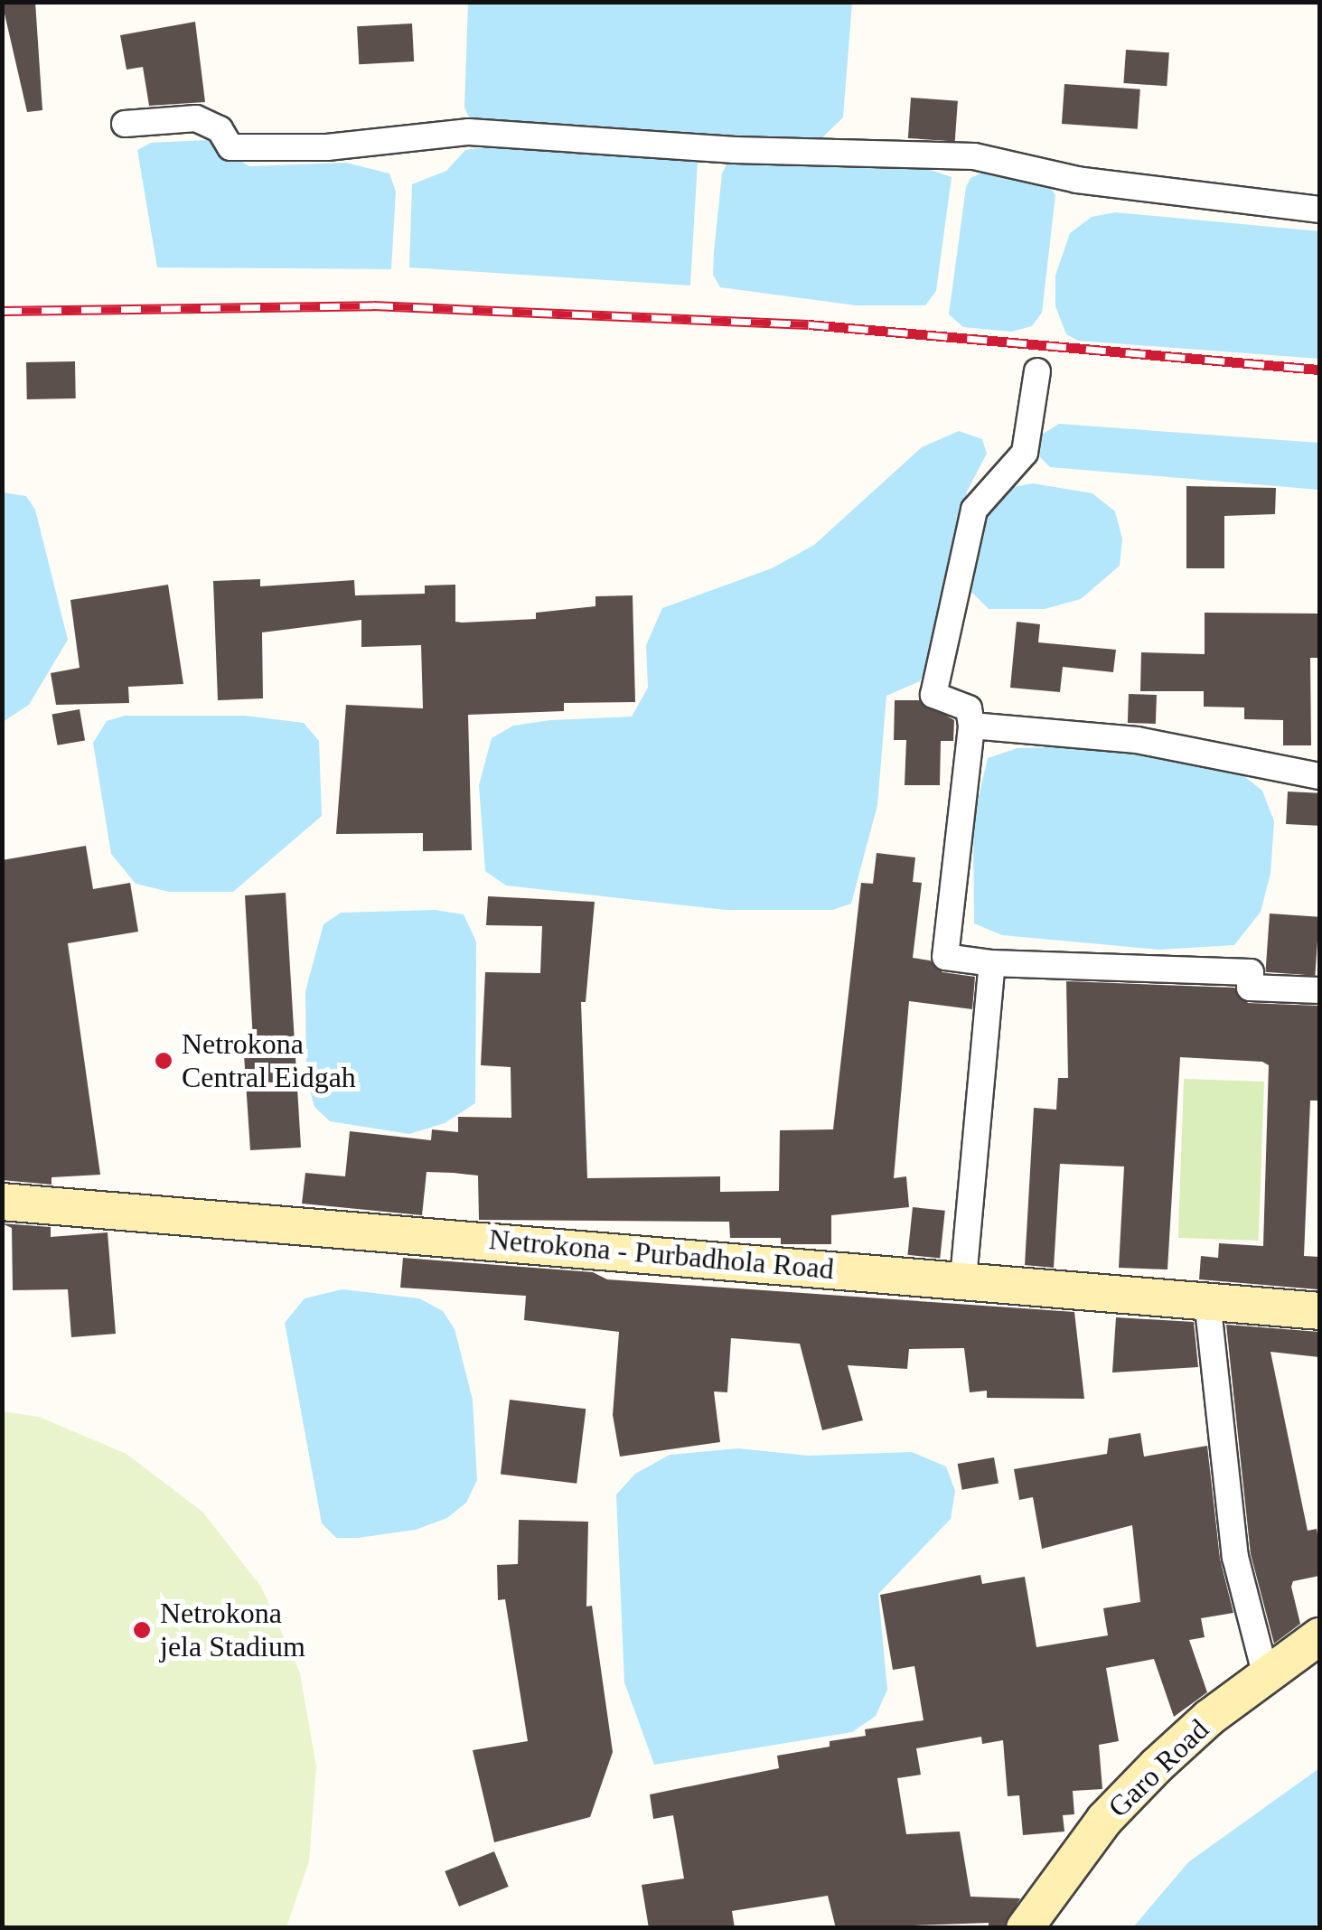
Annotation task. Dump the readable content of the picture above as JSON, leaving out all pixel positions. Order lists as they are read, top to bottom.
{
  "streets": {
    "main road": ["Netrokona - Purbadhola Road", "Garo Road"]
  },
  "places": ["Netrokona Central Eidgah", "Netrokona jela Stadium"]
}
